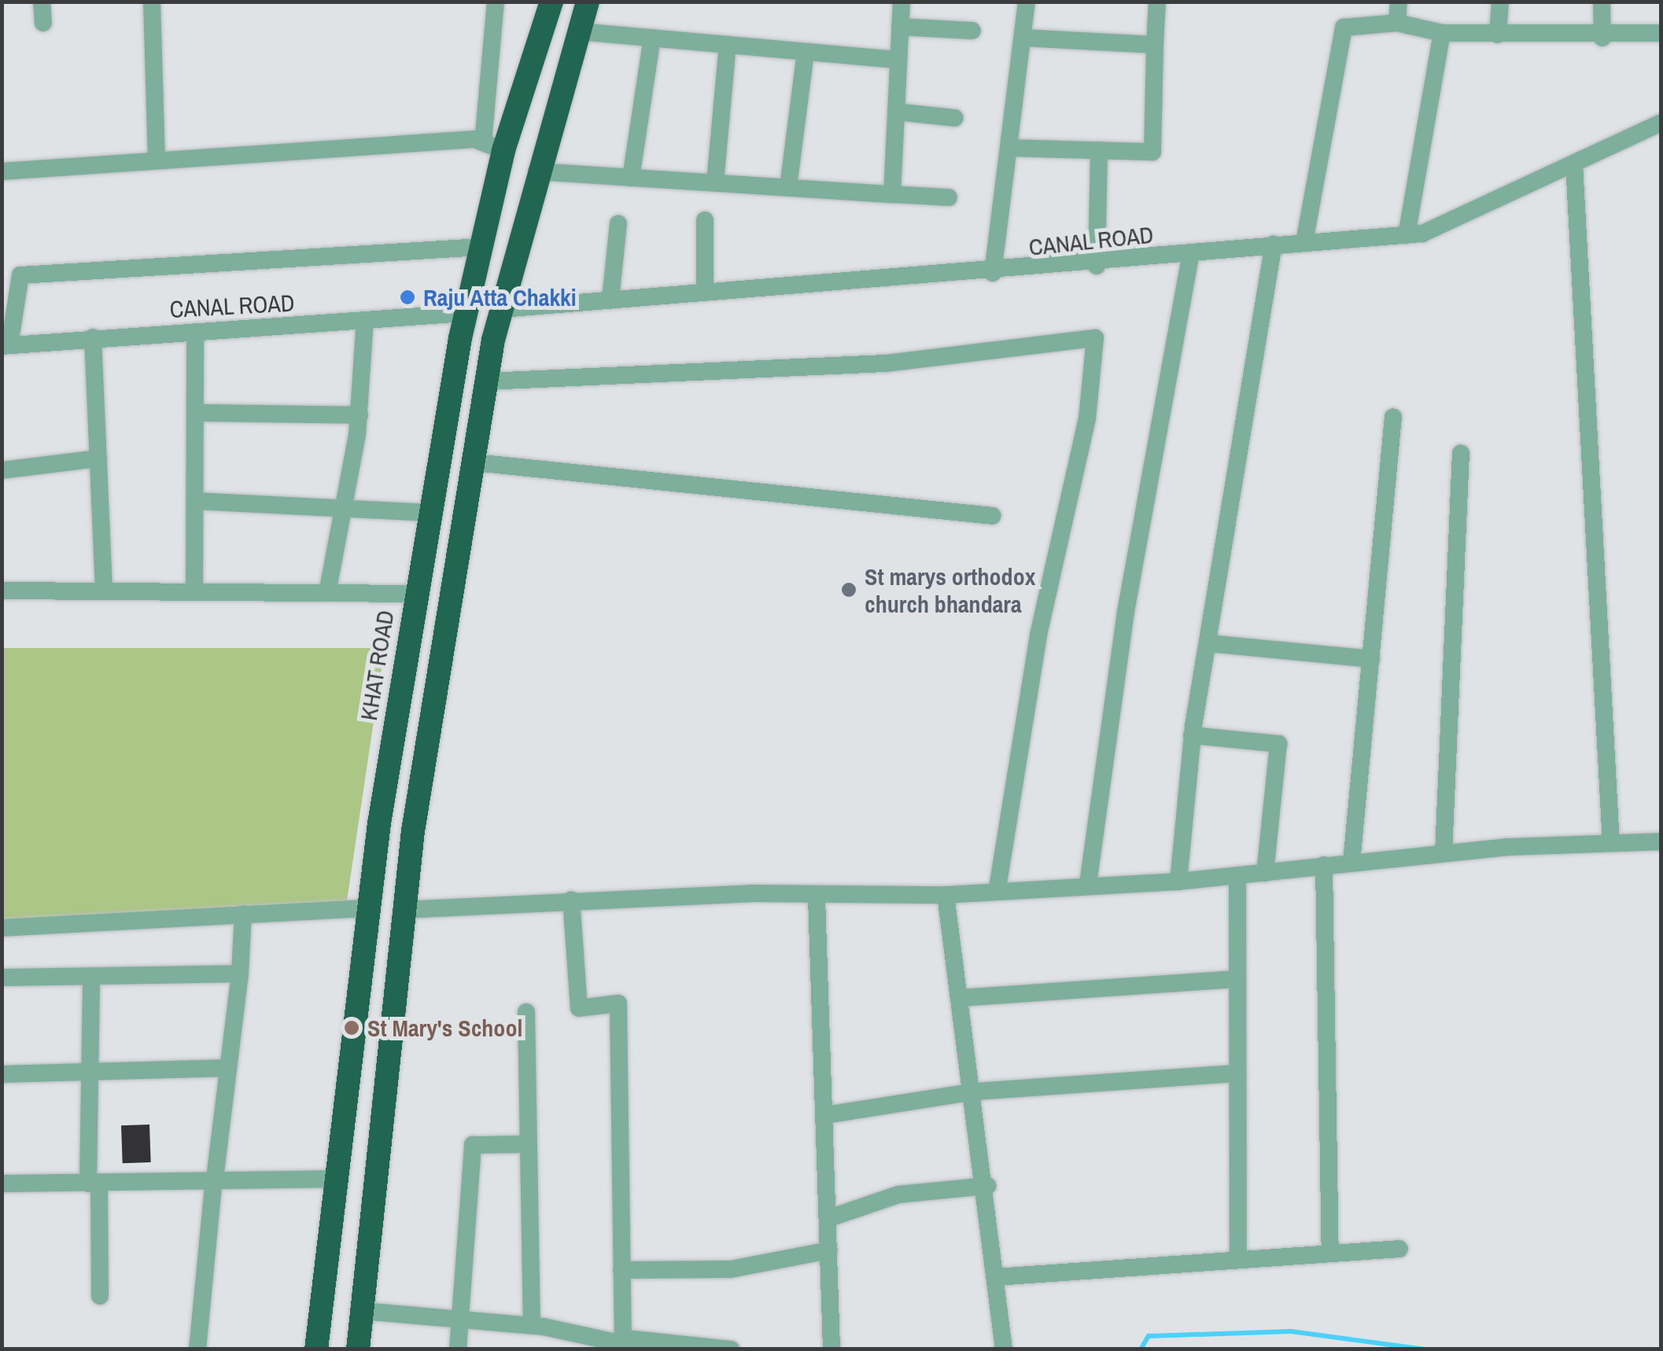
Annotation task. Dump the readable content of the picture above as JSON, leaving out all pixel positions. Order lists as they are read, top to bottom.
{
  "streets": {
    "highway": ["KHAT ROAD"],
    "street": ["CANAL ROAD"]
  },
  "crossings": [
    ["CANAL ROAD", "KHAT ROAD"]
  ],
  "places": ["Raju Atta Chakki", "St marys orthodox church bhandara", "St Mary's School"]
}
